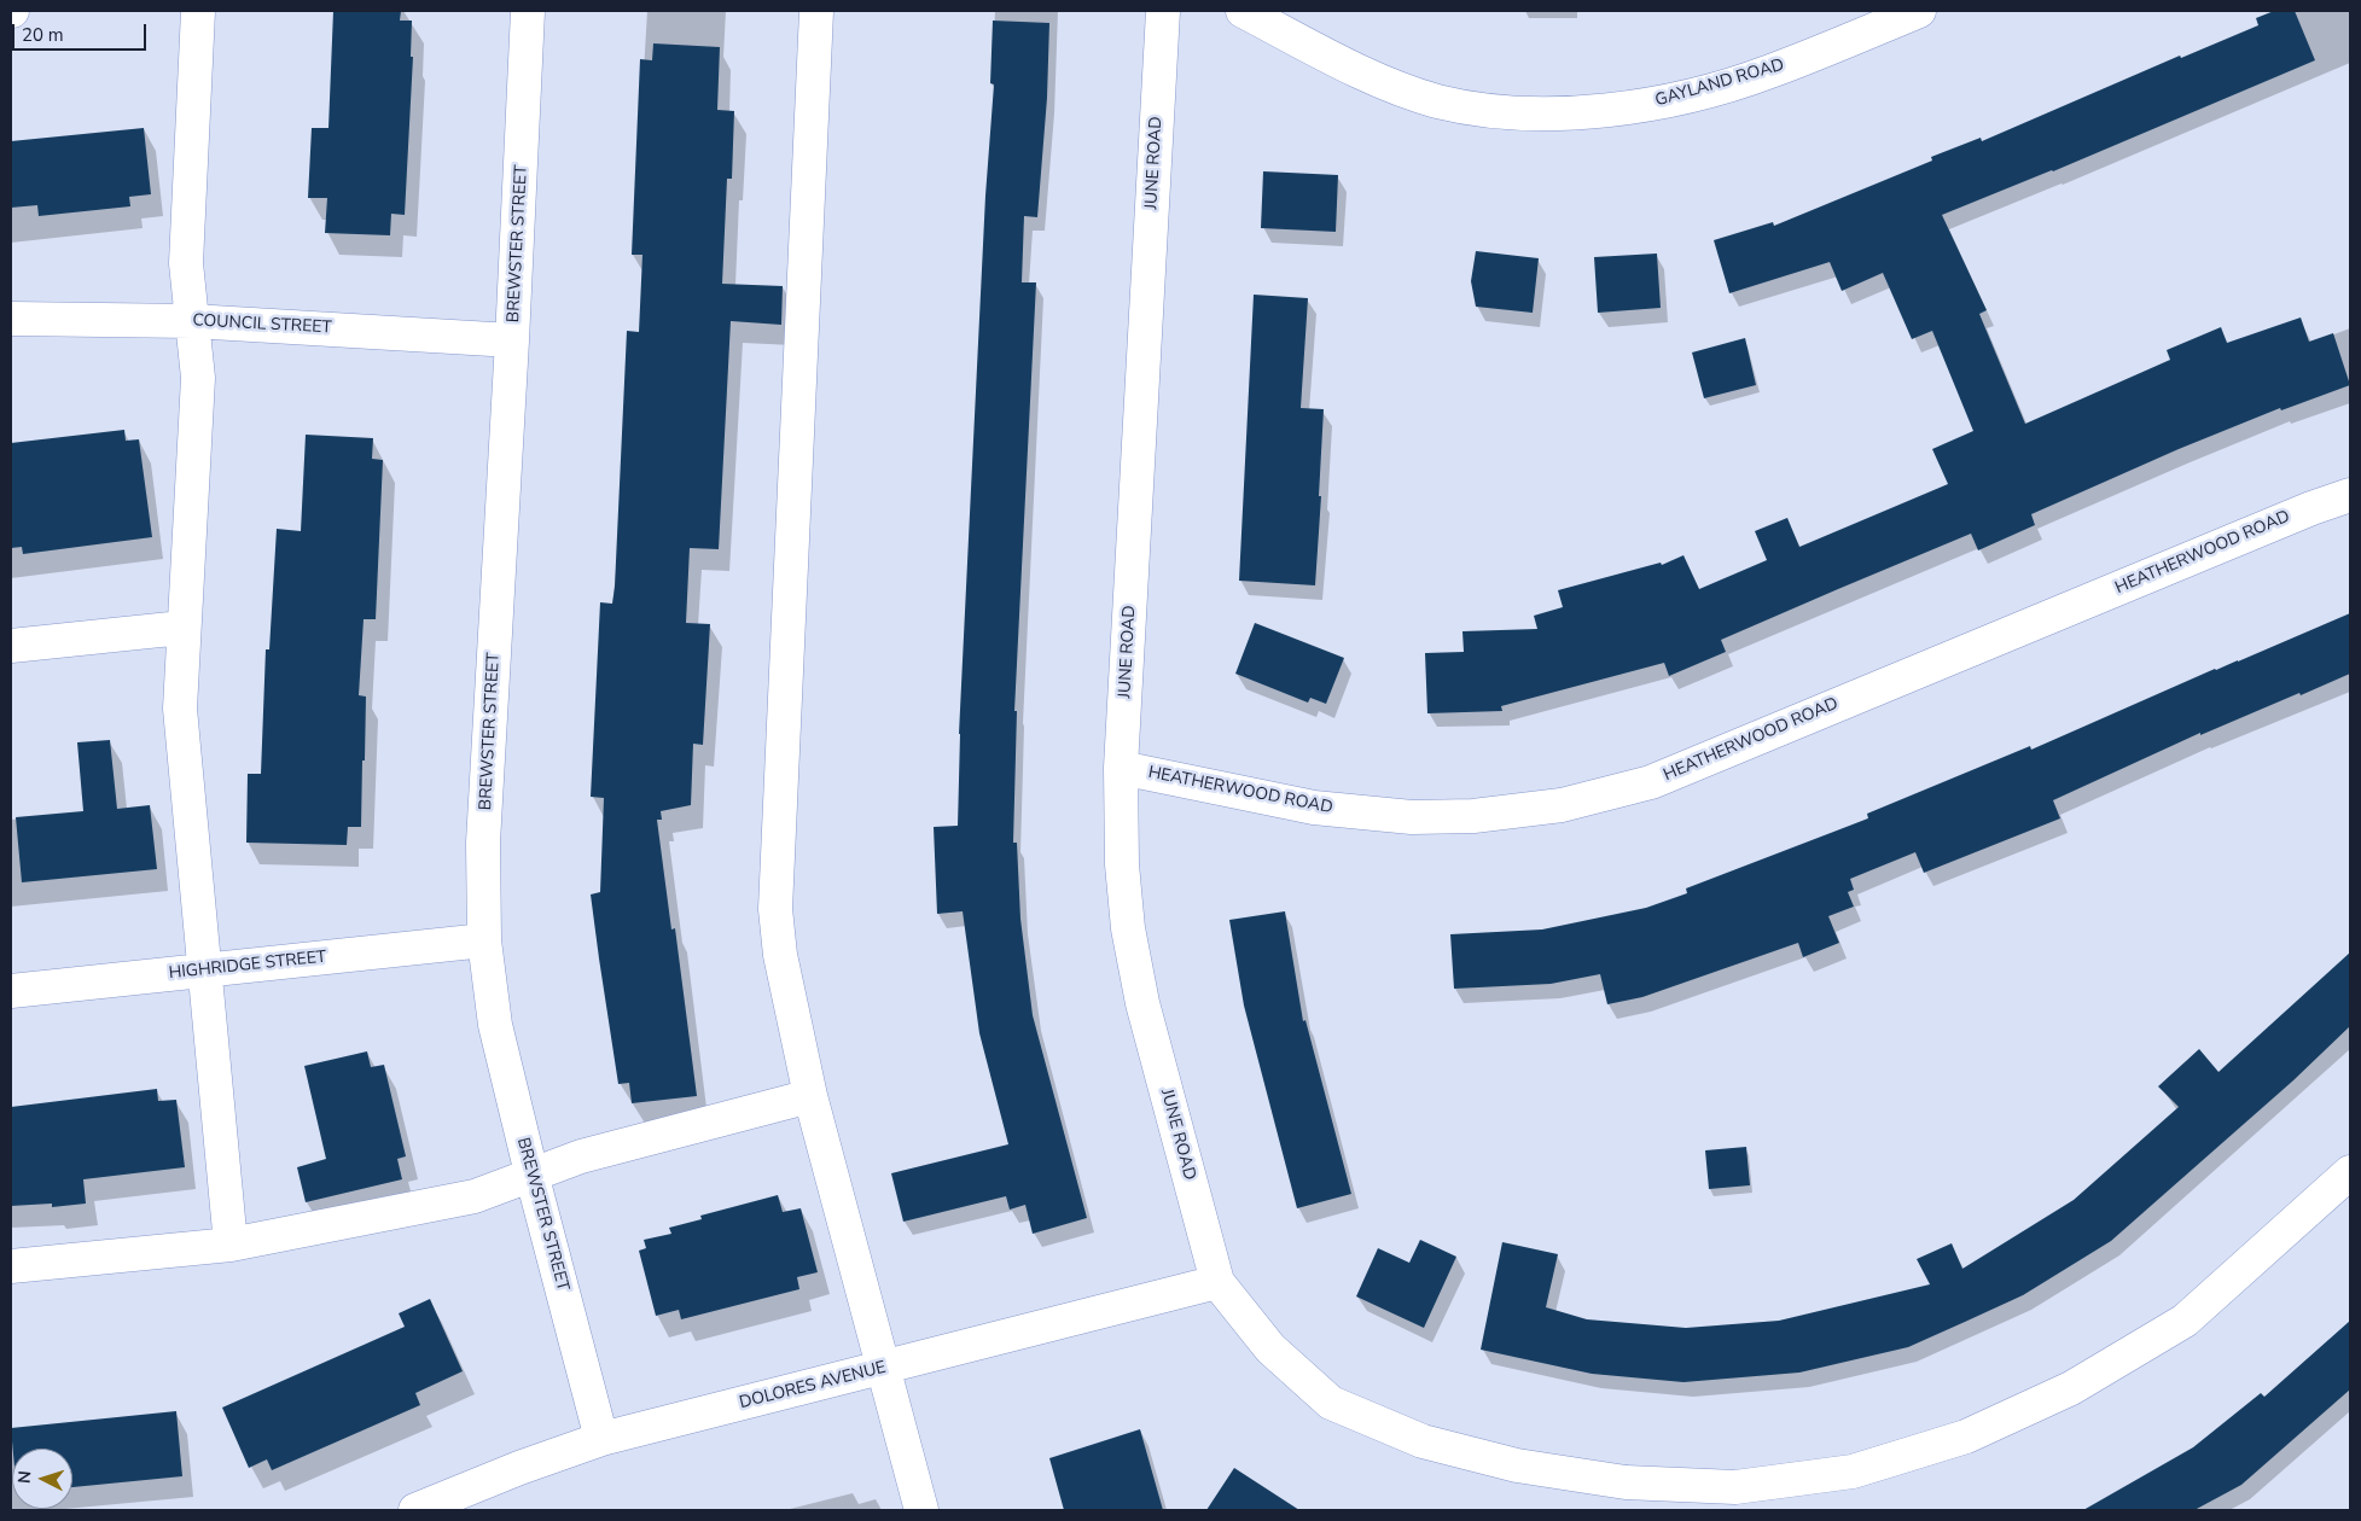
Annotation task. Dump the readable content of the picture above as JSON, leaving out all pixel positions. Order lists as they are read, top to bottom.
{
  "streets": {
    "street": [
      "GAYLAND ROAD",
      "JUNE ROAD",
      "BREWSTER STREET",
      "COUNCIL STREET",
      "HEATHERWOOD ROAD",
      "HIGHRIDGE STREET",
      "DOLORES AVENUE"
    ]
  },
  "crossings": [
    ["JUNE ROAD", "HEATHERWOOD ROAD"],
    ["JUNE ROAD", "DOLORES AVENUE"],
    ["BREWSTER STREET", "COUNCIL STREET"],
    ["BREWSTER STREET", "HIGHRIDGE STREET"],
    ["BREWSTER STREET", "DOLORES AVENUE"]
  ],
  "scale_bar": "20 m",
  "north": "left"
}
